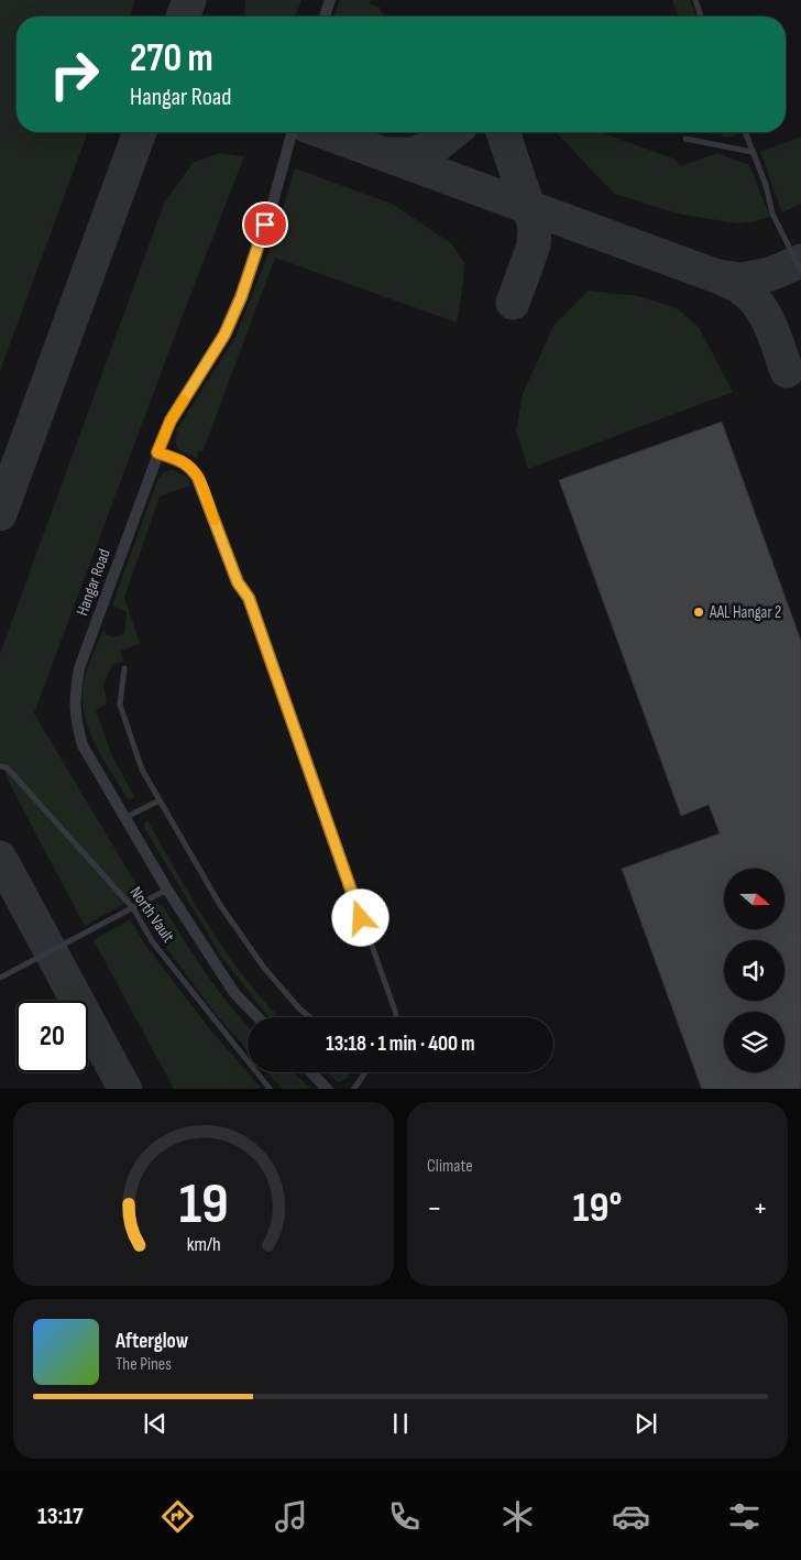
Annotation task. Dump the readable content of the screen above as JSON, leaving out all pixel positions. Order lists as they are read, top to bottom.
{
  "streets": {
    "street": ["Hangar Road"],
    "lane": ["North Vault"]
  },
  "places": ["AAL Hangar 2"],
  "north": "right",
  "page": {
    "turn": ["270 m", "Hangar Road"],
    "limit": "20",
    "trip": "13:18 · 1 min · 400 m",
    "tile": "Climate",
    "heat": ["−", "19°", "+"],
    "song": ["Afterglow", "The Pines"],
    "tabs": "13:17",
    "gauge": ["19", "km/h"]
  }
}
